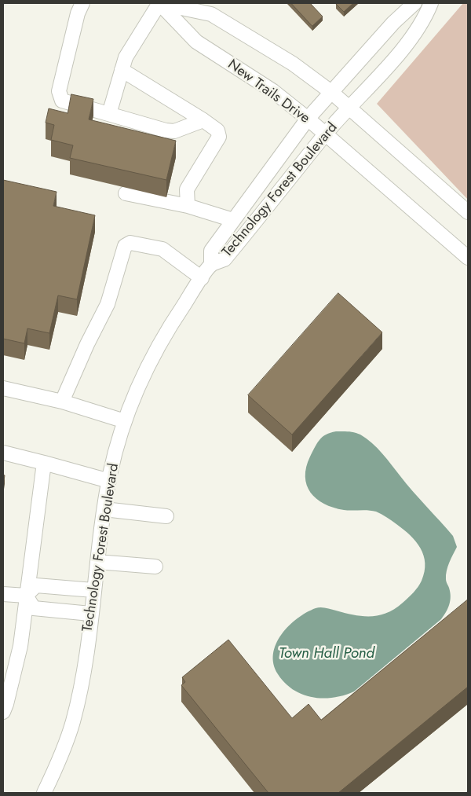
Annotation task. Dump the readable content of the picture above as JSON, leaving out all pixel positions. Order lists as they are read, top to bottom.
{
  "streets": {
    "street": ["New Trails Drive", "Technology Forest Boulevard"]
  },
  "crossings": [
    ["New Trails Drive", "Technology Forest Boulevard"]
  ],
  "water": ["Town Hall Pond"]
}
